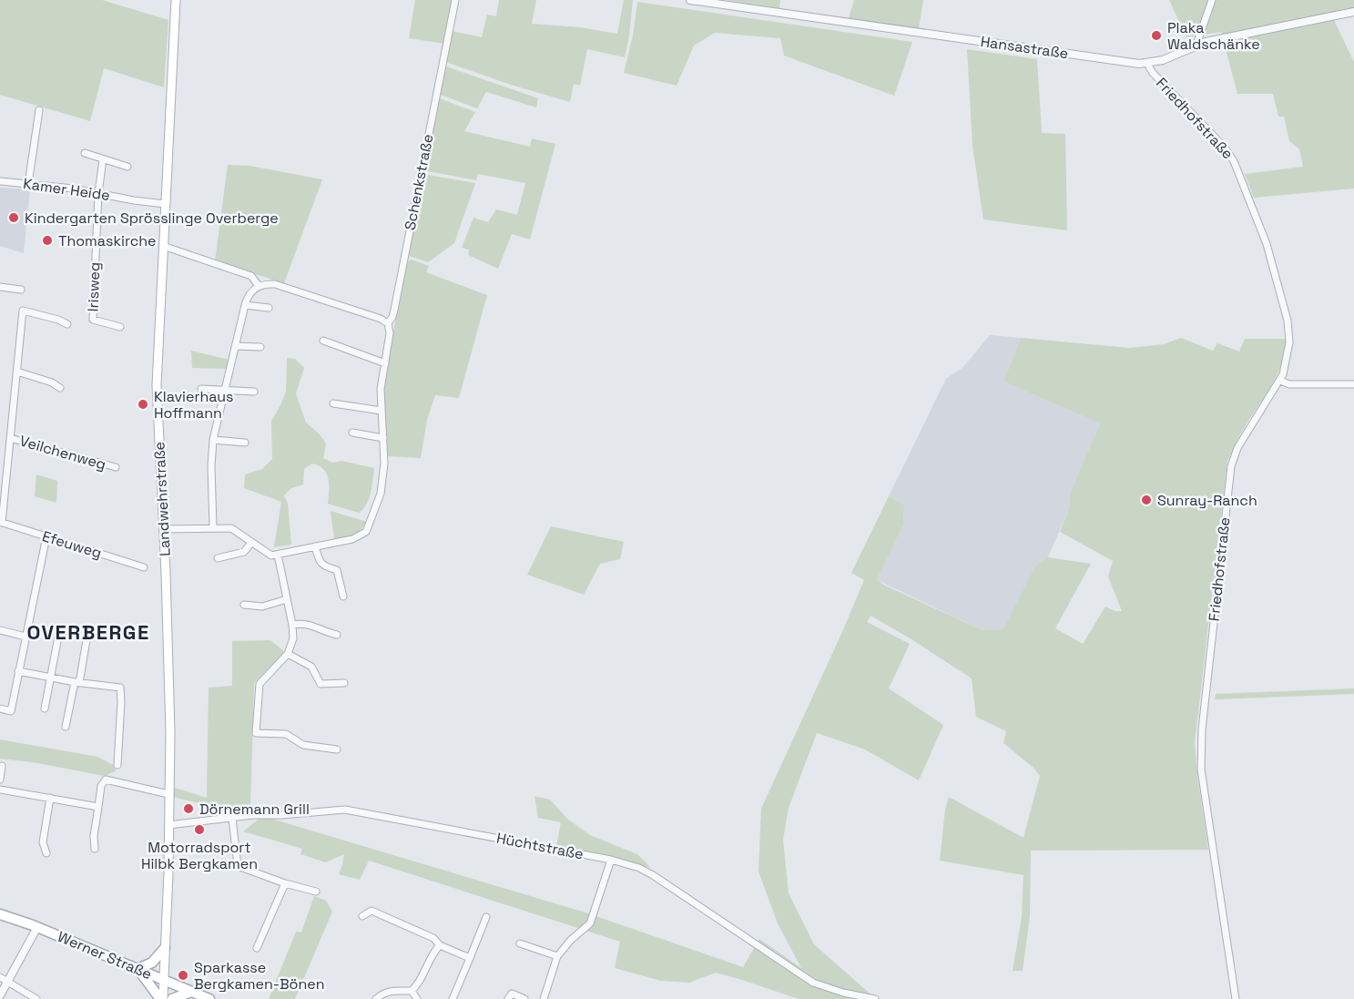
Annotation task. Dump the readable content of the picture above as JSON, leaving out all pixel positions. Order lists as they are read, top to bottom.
{
  "streets": {
    "main road": ["Landwehrstraße", "Werner Straße"],
    "street": [
      "Hansastraße",
      "Friedhofstraße",
      "Schenkstraße",
      "Kamer Heide",
      "Irisweg",
      "Veilchenweg",
      "Efeuweg",
      "Hüchtstraße"
    ]
  },
  "crossings": [
    ["Hansastraße", "Friedhofstraße"],
    ["Kamer Heide", "Irisweg"],
    ["Kamer Heide", "Landwehrstraße"],
    ["Landwehrstraße", "Hüchtstraße"],
    ["Landwehrstraße", "Werner Straße"]
  ],
  "districts": ["OVERBERGE"],
  "places": [
    "Plaka Waldschänke",
    "Kindergarten Sprösslinge Overberge",
    "Thomaskirche",
    "Klavierhaus Hoffmann",
    "Sunray-Ranch",
    "Dörnemann Grill",
    "Motorradsport Hilbk Bergkamen",
    "Sparkasse Bergkamen-Bönen"
  ]
}
